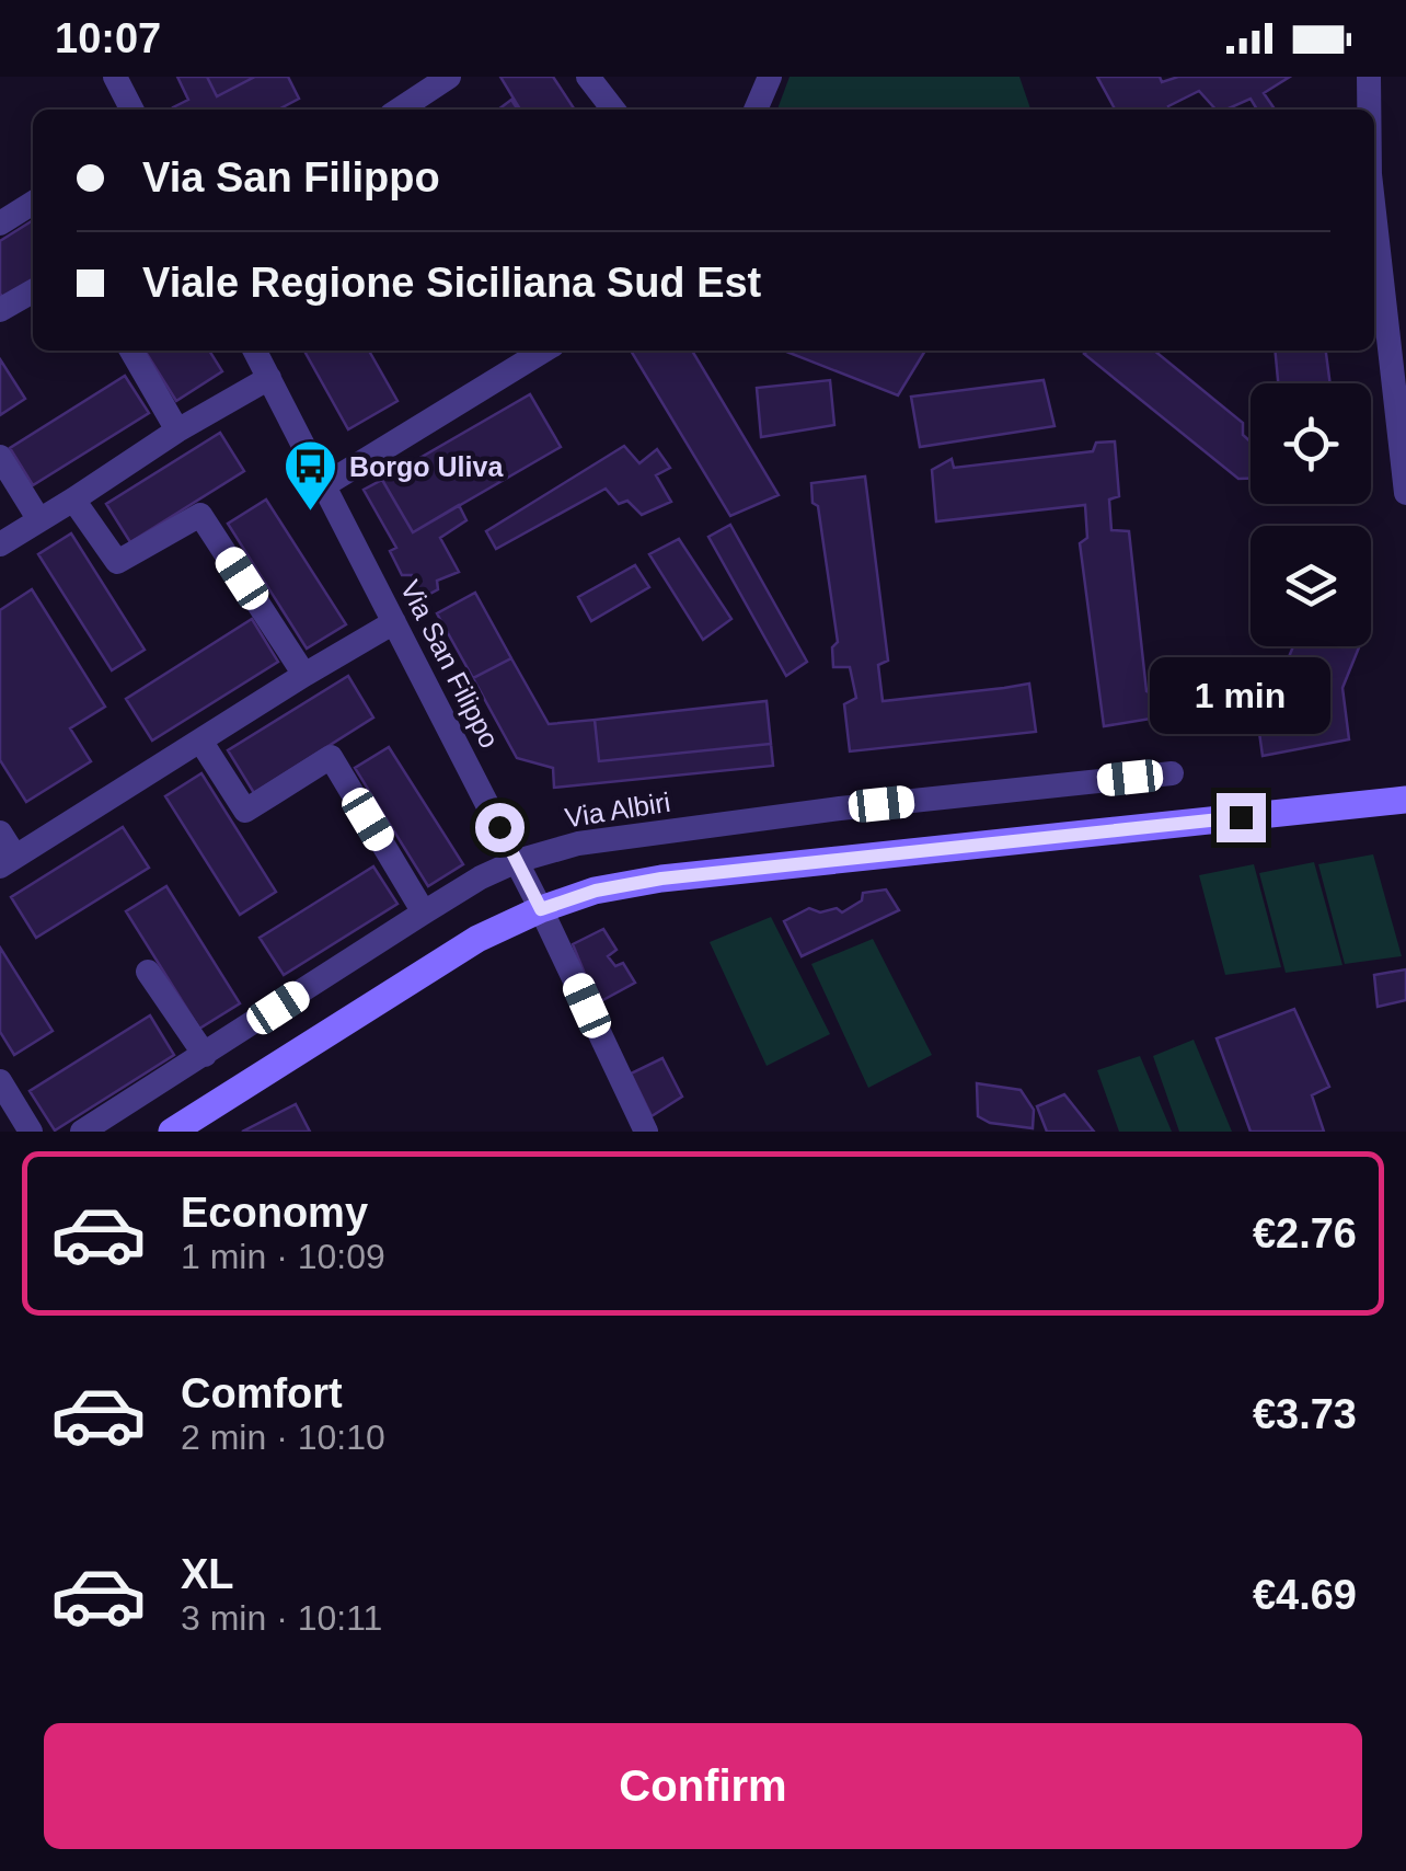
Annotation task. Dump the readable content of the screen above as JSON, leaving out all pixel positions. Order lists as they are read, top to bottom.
{
  "streets": {
    "street": ["Via San Filippo", "Via Albiri"]
  },
  "crossings": [
    ["Via San Filippo", "Via Albiri"]
  ],
  "places": {
    "bus stop": ["Borgo Uliva"]
  },
  "page": {
    "status": "10:07",
    "banner": ["Via San Filippo", "Viale Regione Siciliana Sud Est"],
    "bubble": "1 min",
    "list": [
      {
        "name": "Economy",
        "note": "1 min · 10:09",
        "value": "€2.76"
      },
      {
        "name": "Comfort",
        "note": "2 min · 10:10",
        "value": "€3.73"
      },
      {
        "name": "XL",
        "note": "3 min · 10:11",
        "value": "€4.69"
      }
    ],
    "buttons": "Confirm"
  }
}
